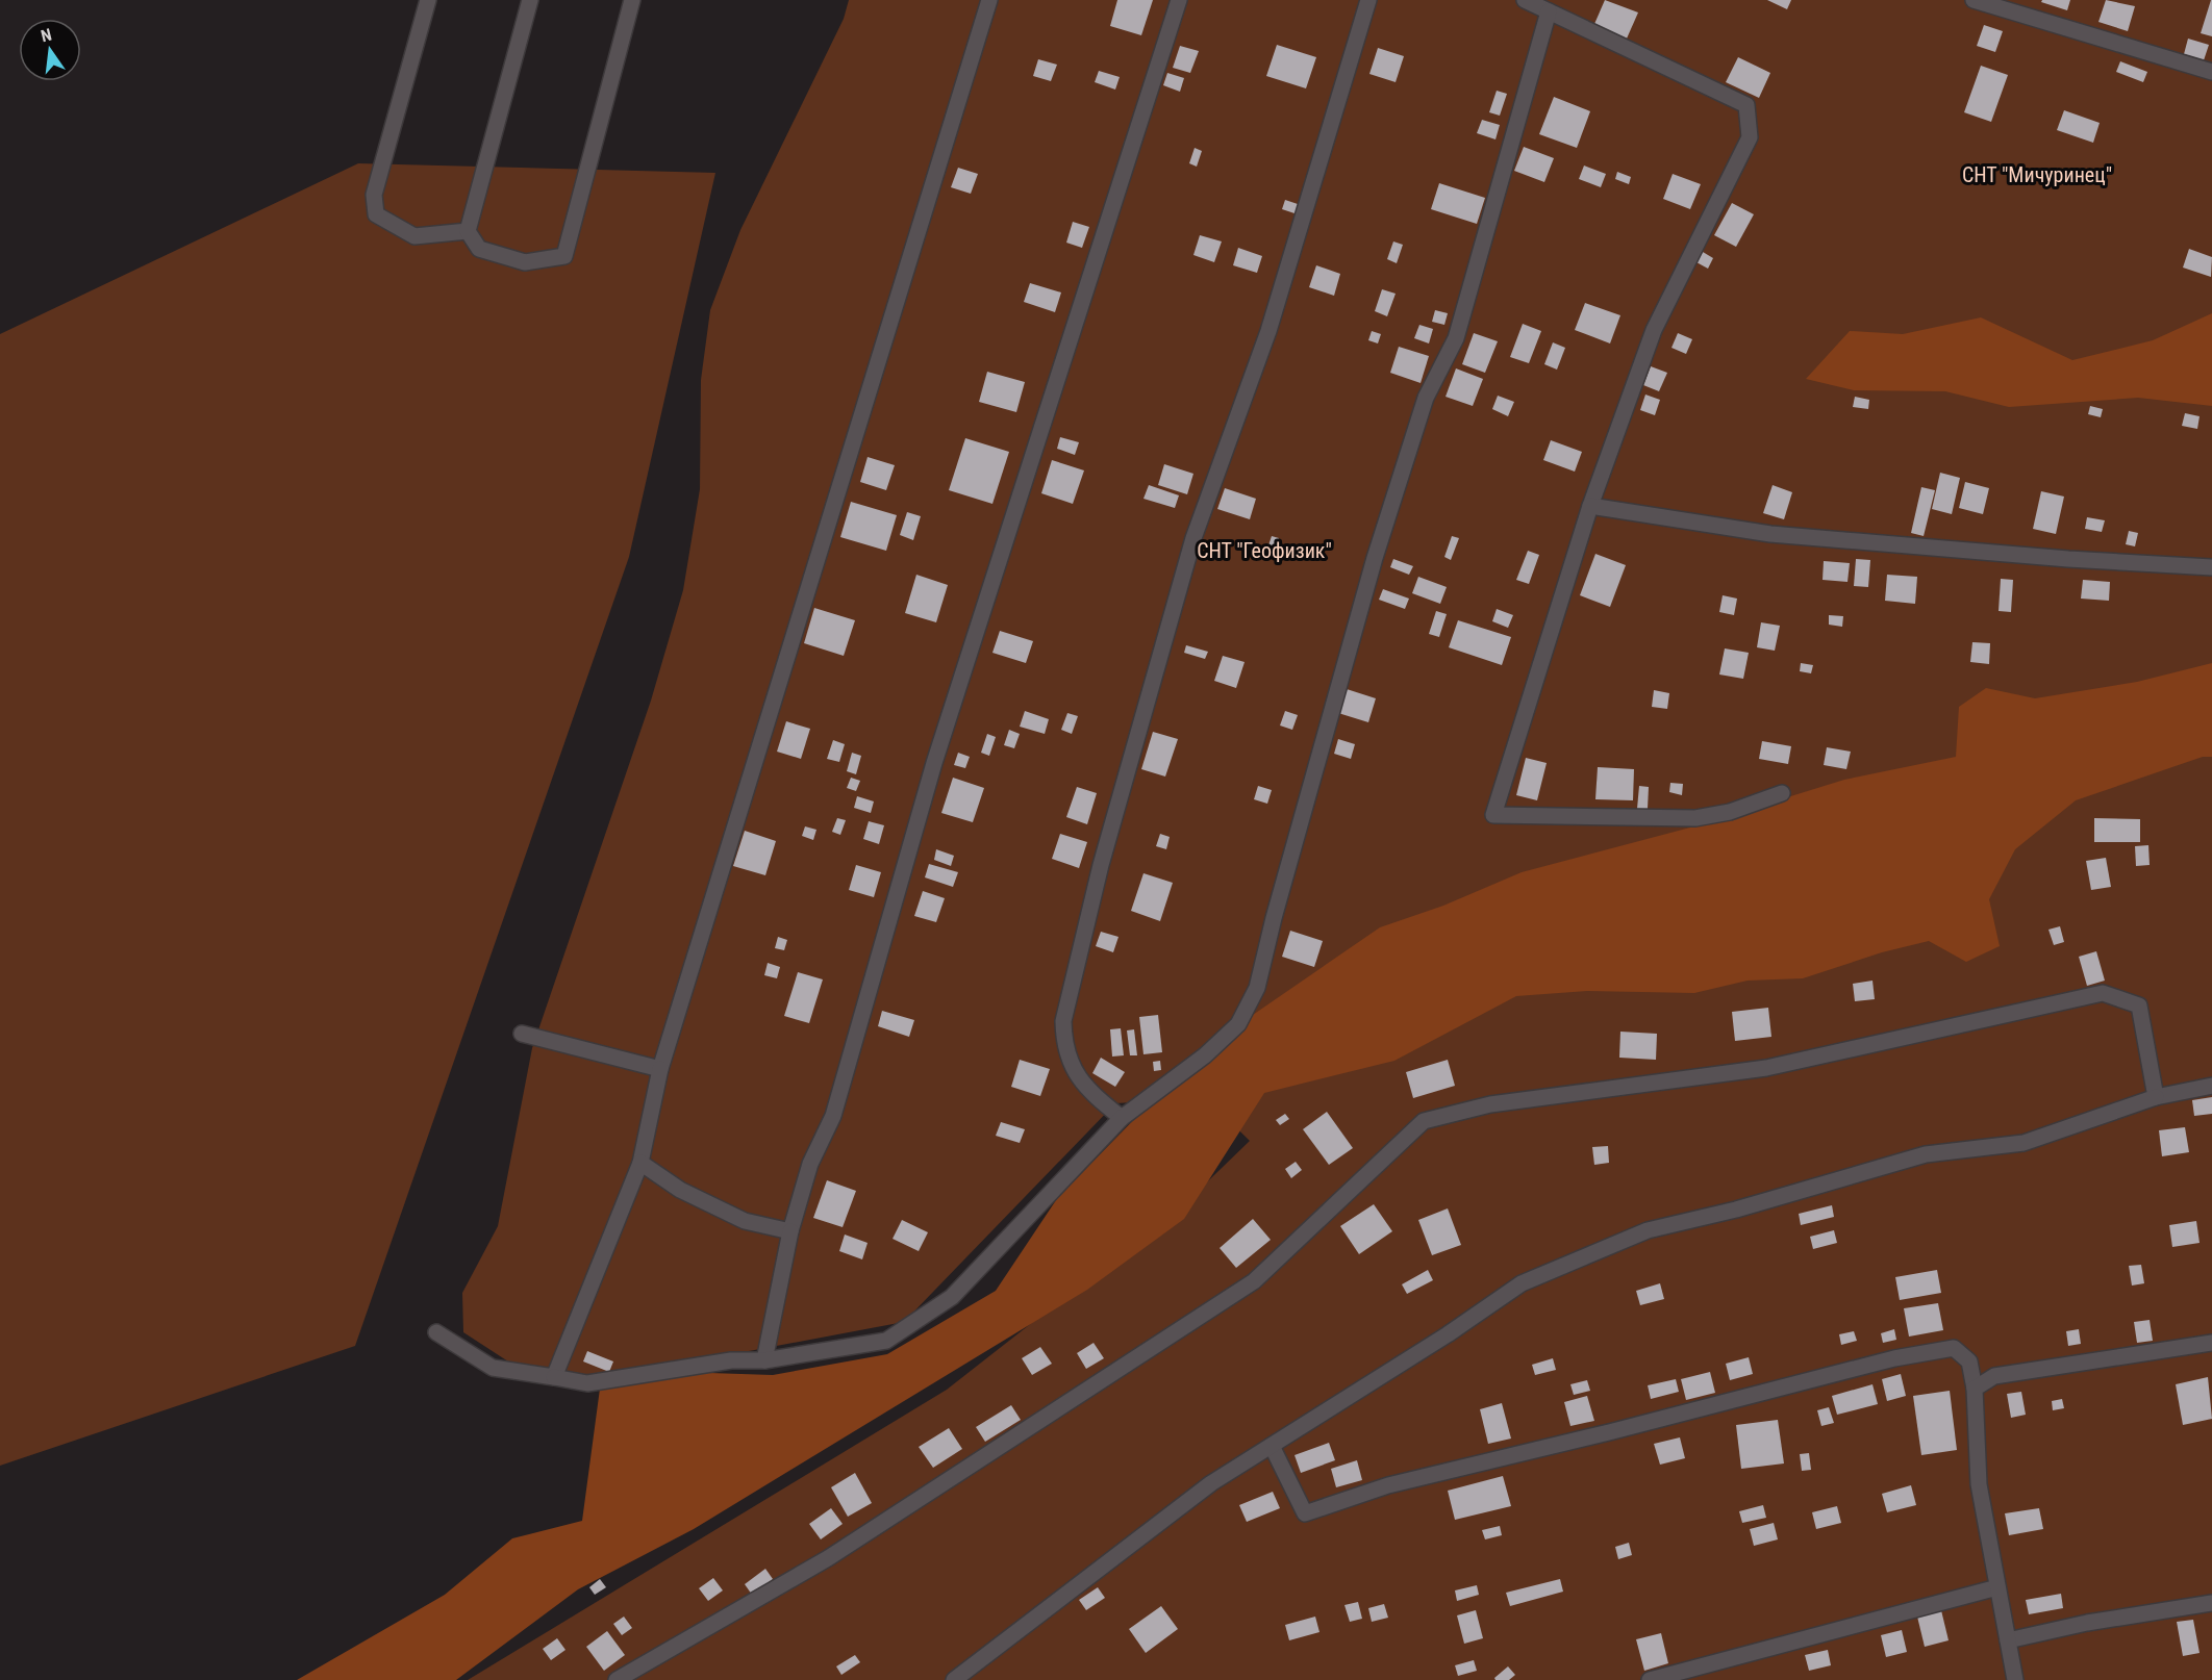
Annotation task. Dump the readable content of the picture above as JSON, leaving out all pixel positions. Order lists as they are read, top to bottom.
{
  "parks": ["СНТ \"Мичуринец\"", "СНТ \"Геофизик\""],
  "north": "top"
}
